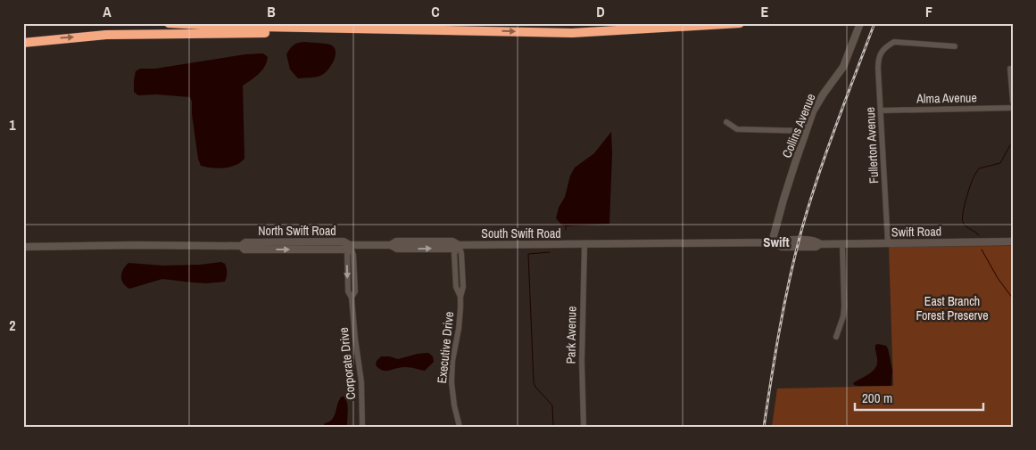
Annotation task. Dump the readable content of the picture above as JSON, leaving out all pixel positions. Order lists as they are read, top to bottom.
{
  "streets": {
    "street": [
      "Alma Avenue",
      "Collins Avenue",
      "Fullerton Avenue",
      "North Swift Road",
      "Swift Road",
      "South Swift Road",
      "Park Avenue",
      "Executive Drive",
      "Corporate Drive"
    ]
  },
  "crossings": [
    ["Alma Avenue", "Fullerton Avenue"],
    ["Collins Avenue", "Swift Road"],
    ["Fullerton Avenue", "Swift Road"],
    ["North Swift Road", "South Swift Road"],
    ["North Swift Road", "Corporate Drive"],
    ["Swift Road", "South Swift Road"],
    ["Swift Road", "Park Avenue"],
    ["South Swift Road", "Park Avenue"],
    ["South Swift Road", "Executive Drive"],
    ["South Swift Road", "Corporate Drive"]
  ],
  "districts": ["Swift"],
  "parks": ["East Branch Forest Preserve"],
  "scale_bar": "200 m",
  "grid": {
    "columns": [
      "A",
      "B",
      "C",
      "D",
      "E",
      "F"
    ],
    "rows": ["1", "2"]
  }
}
